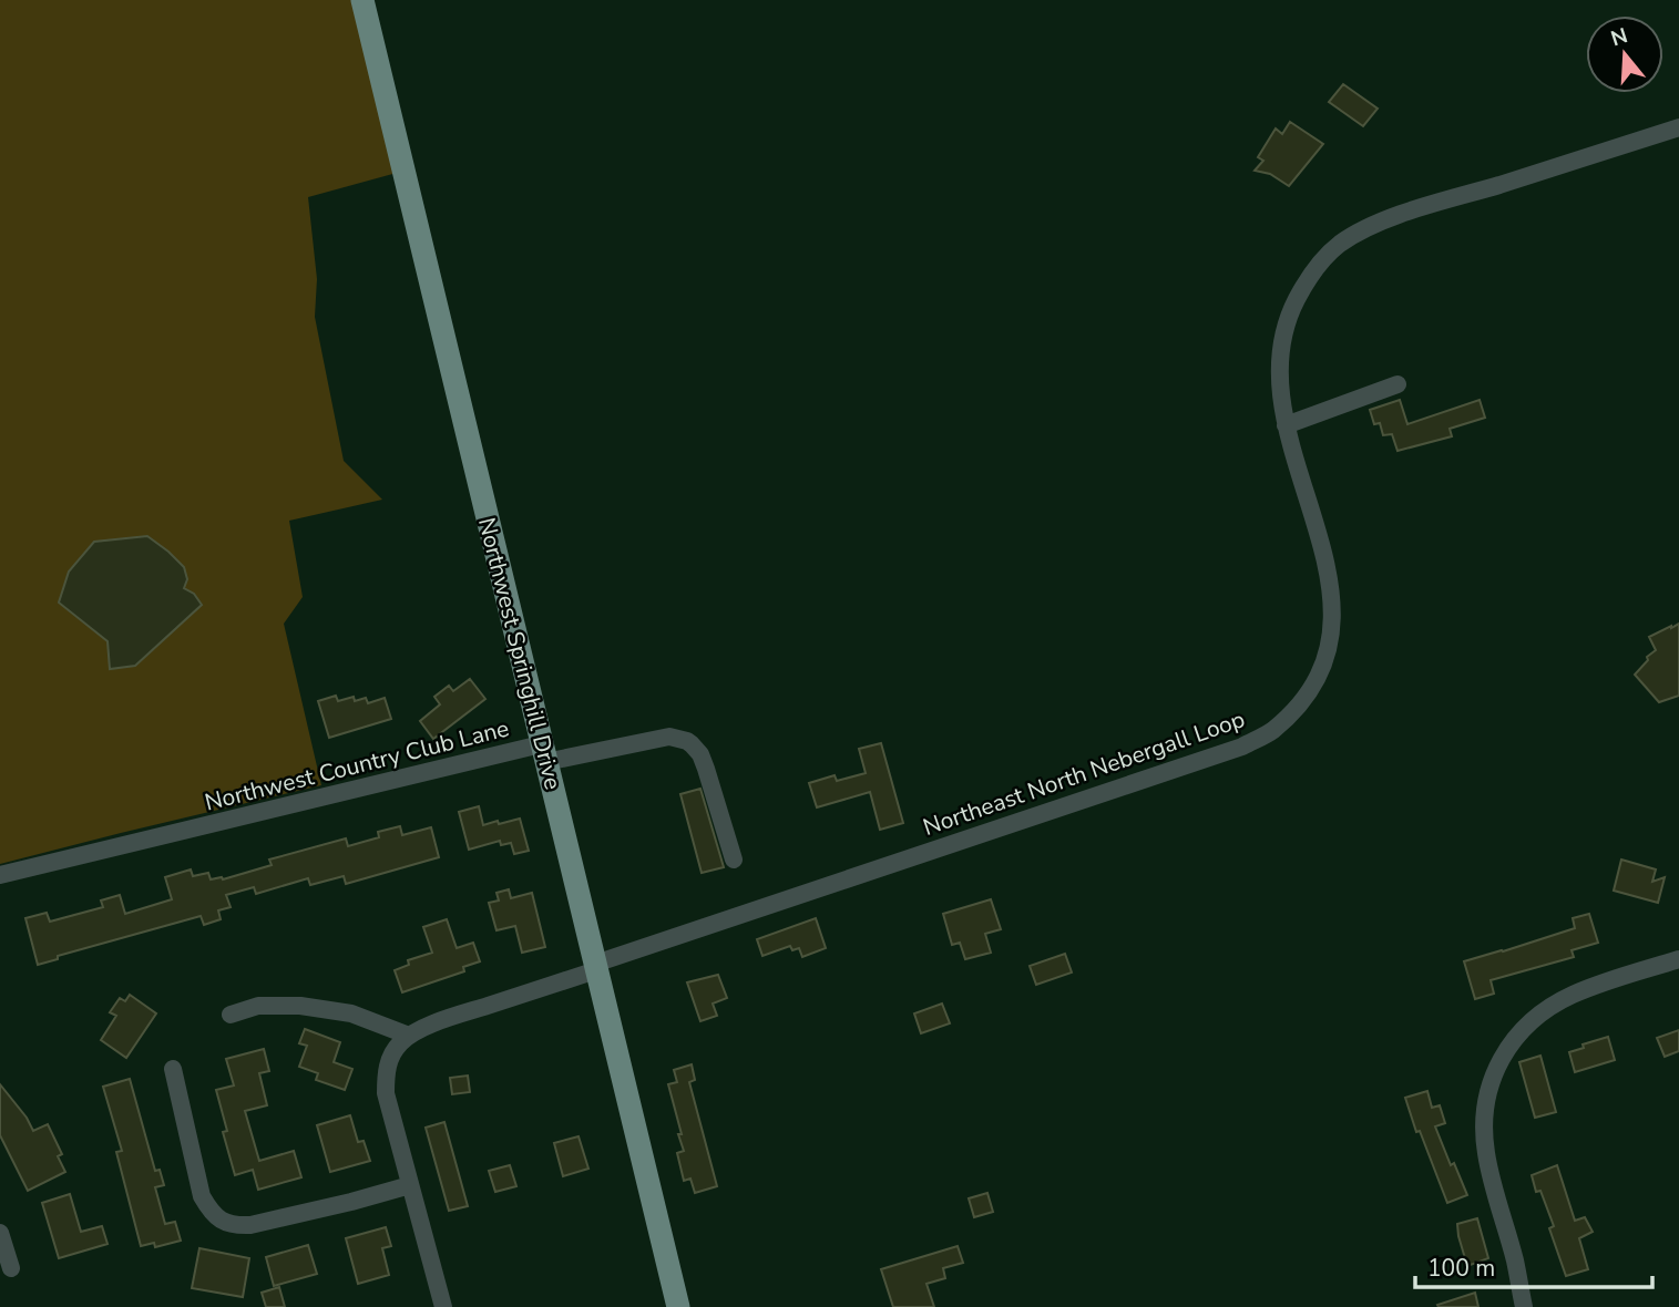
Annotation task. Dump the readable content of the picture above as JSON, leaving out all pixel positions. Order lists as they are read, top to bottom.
{
  "streets": {
    "main road": ["Northwest Springhill Drive"],
    "street": ["Northwest Country Club Lane", "Northeast North Nebergall Loop"]
  },
  "crossings": [
    ["Northwest Springhill Drive", "Northwest Country Club Lane"],
    ["Northwest Springhill Drive", "Northeast North Nebergall Loop"]
  ],
  "scale_bar": "100 m",
  "north": "top"
}
